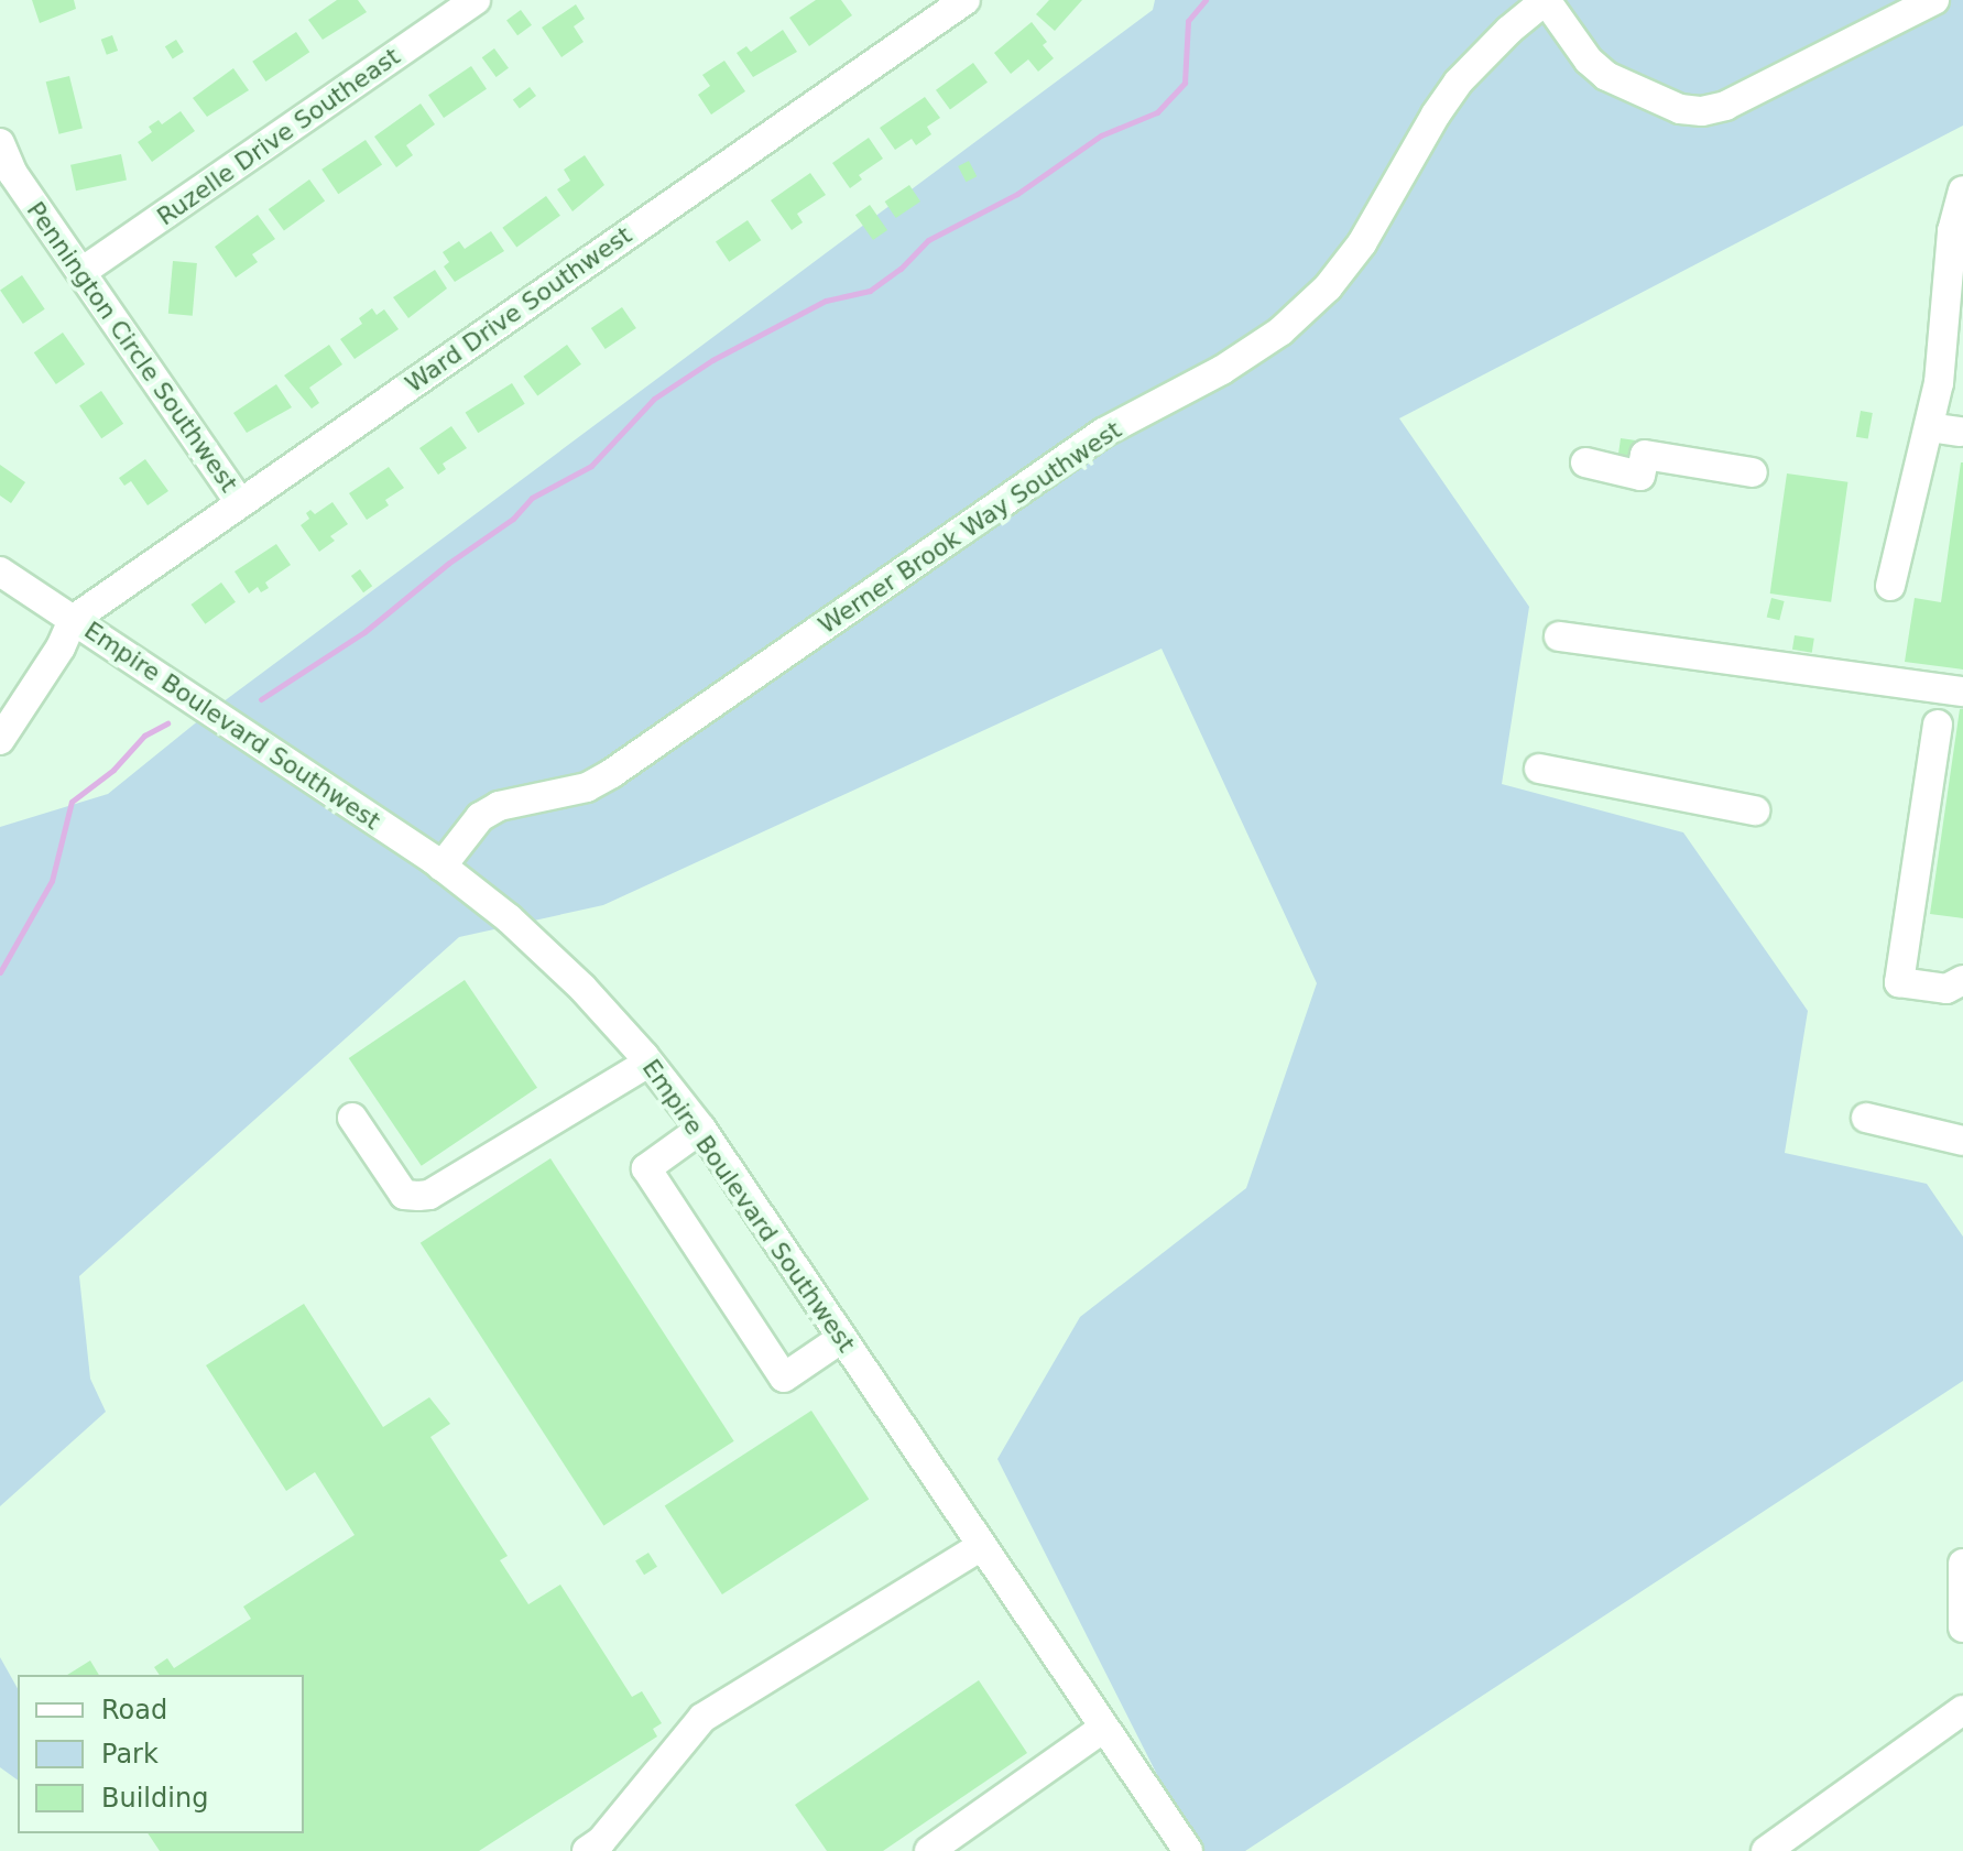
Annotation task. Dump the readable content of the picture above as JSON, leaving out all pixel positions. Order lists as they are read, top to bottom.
{
  "streets": {
    "street": [
      "Ruzelle Drive Southeast",
      "Ward Drive Southwest",
      "Pennington Circle Southwest",
      "Werner Brook Way Southwest",
      "Empire Boulevard Southwest"
    ]
  },
  "crossings": [
    ["Ruzelle Drive Southeast", "Pennington Circle Southwest"],
    ["Ward Drive Southwest", "Pennington Circle Southwest"],
    ["Ward Drive Southwest", "Empire Boulevard Southwest"],
    ["Werner Brook Way Southwest", "Empire Boulevard Southwest"]
  ],
  "legend": ["Road", "Park", "Building"]
}
